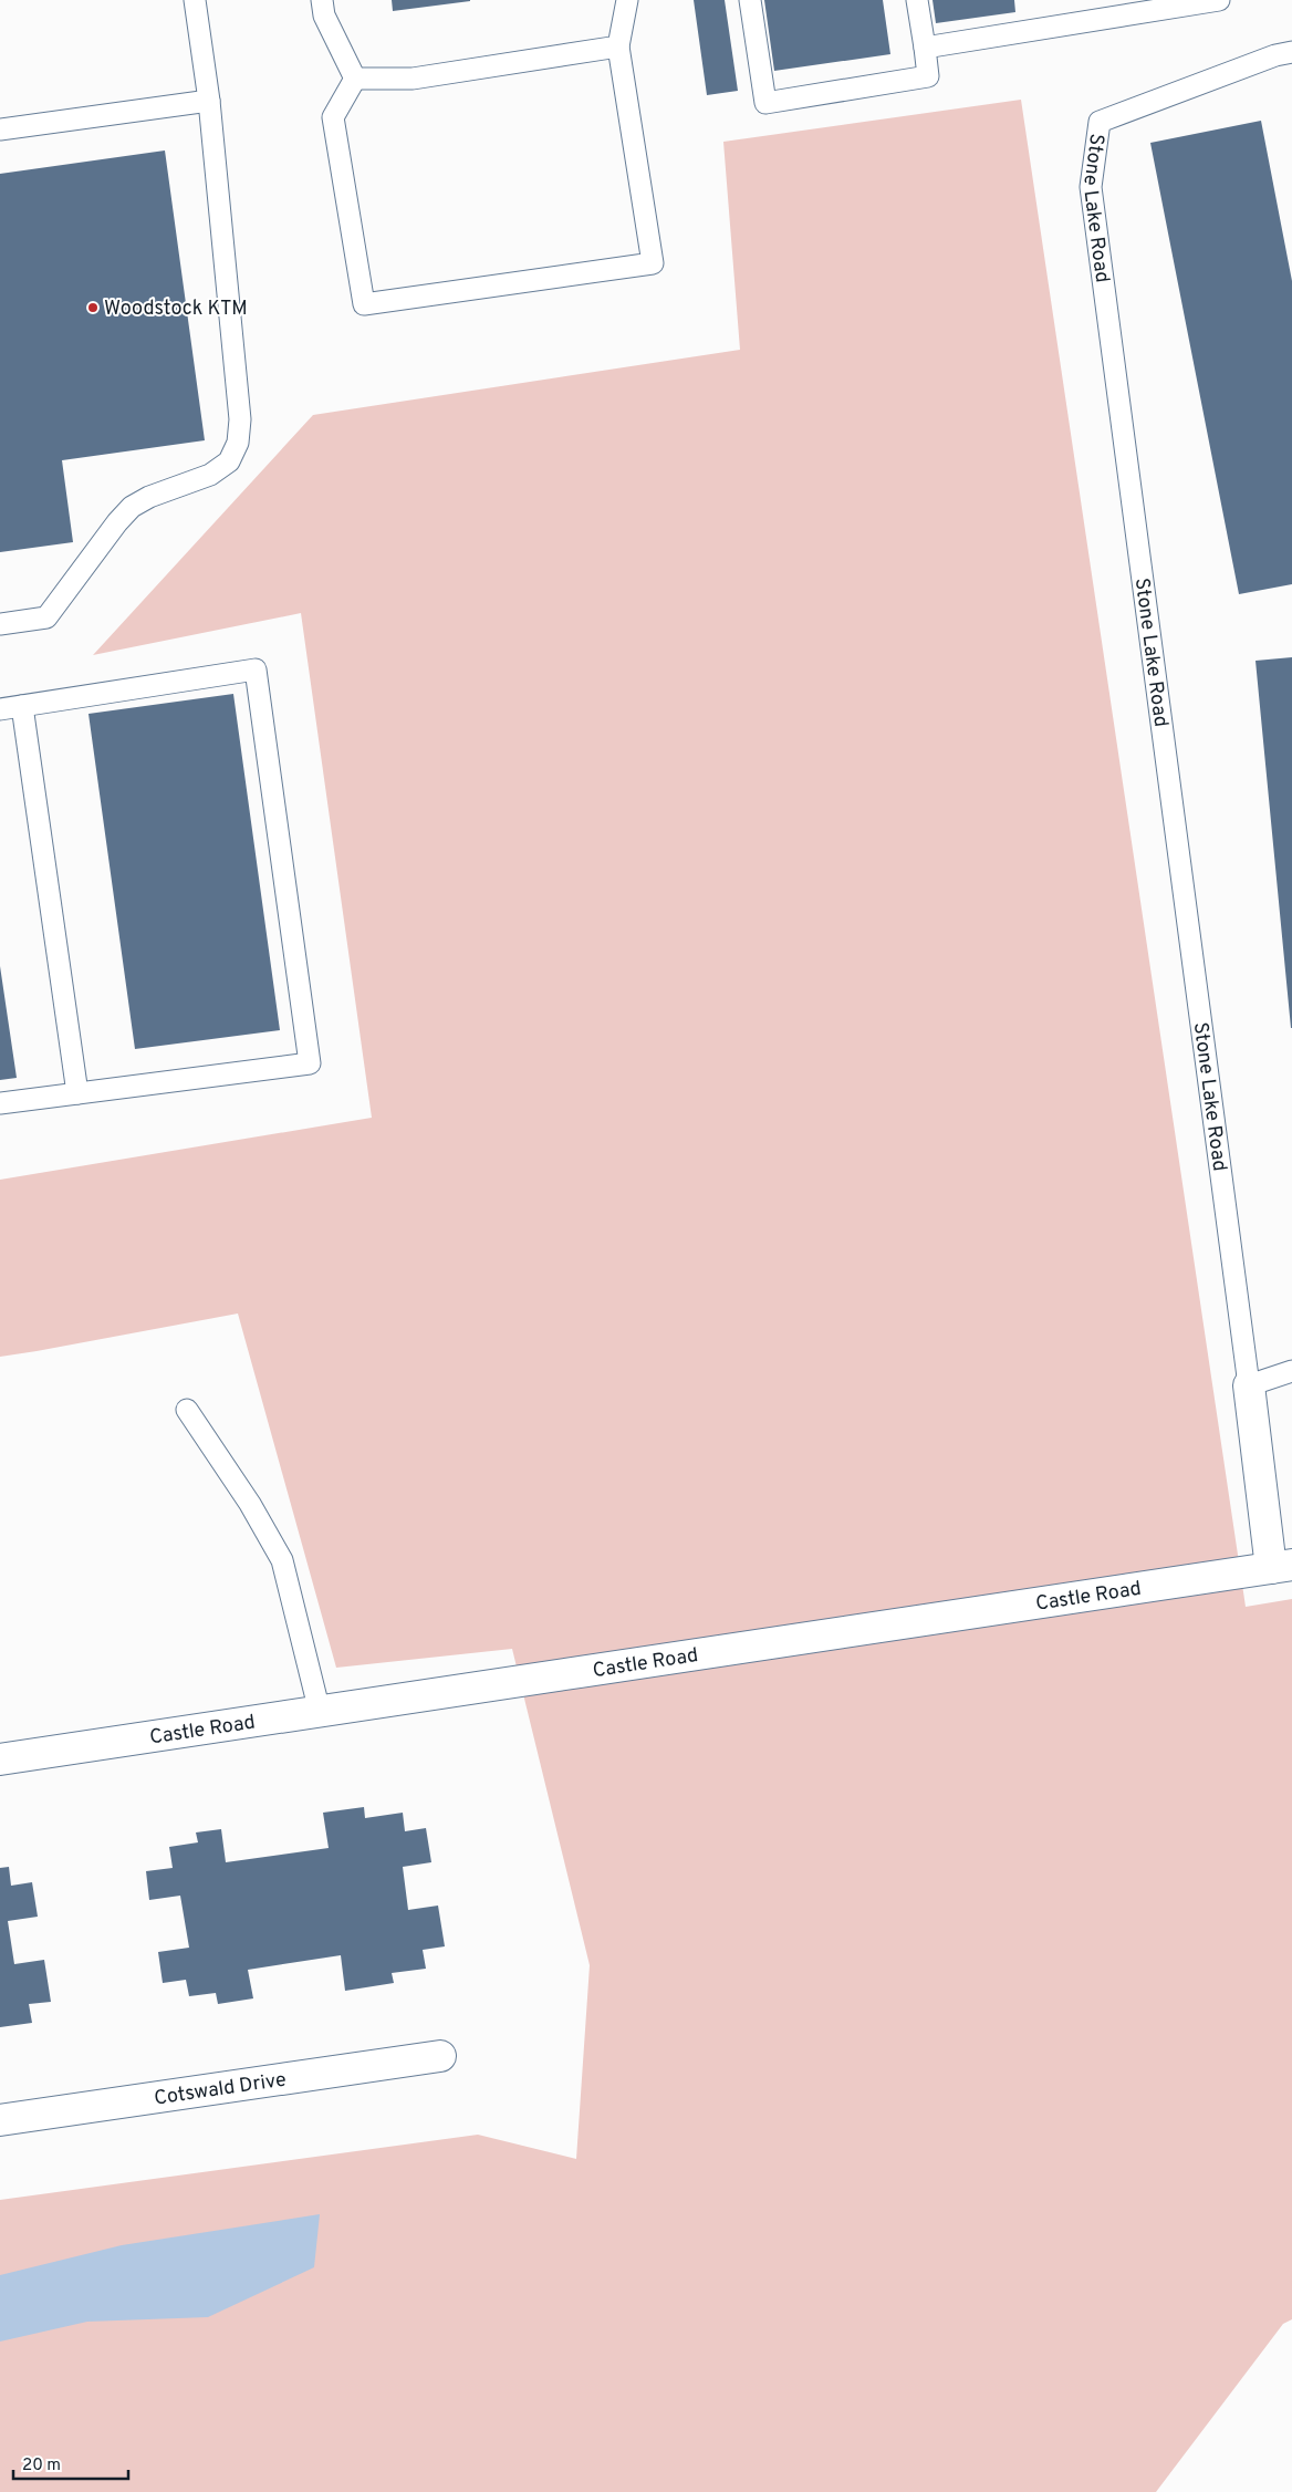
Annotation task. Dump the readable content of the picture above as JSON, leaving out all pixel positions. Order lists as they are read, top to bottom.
{
  "streets": {
    "street": ["Stone Lake Road", "Castle Road", "Cotswald Drive"]
  },
  "crossings": [
    ["Stone Lake Road", "Castle Road"]
  ],
  "places": ["Woodstock KTM"],
  "scale_bar": "20 m"
}
